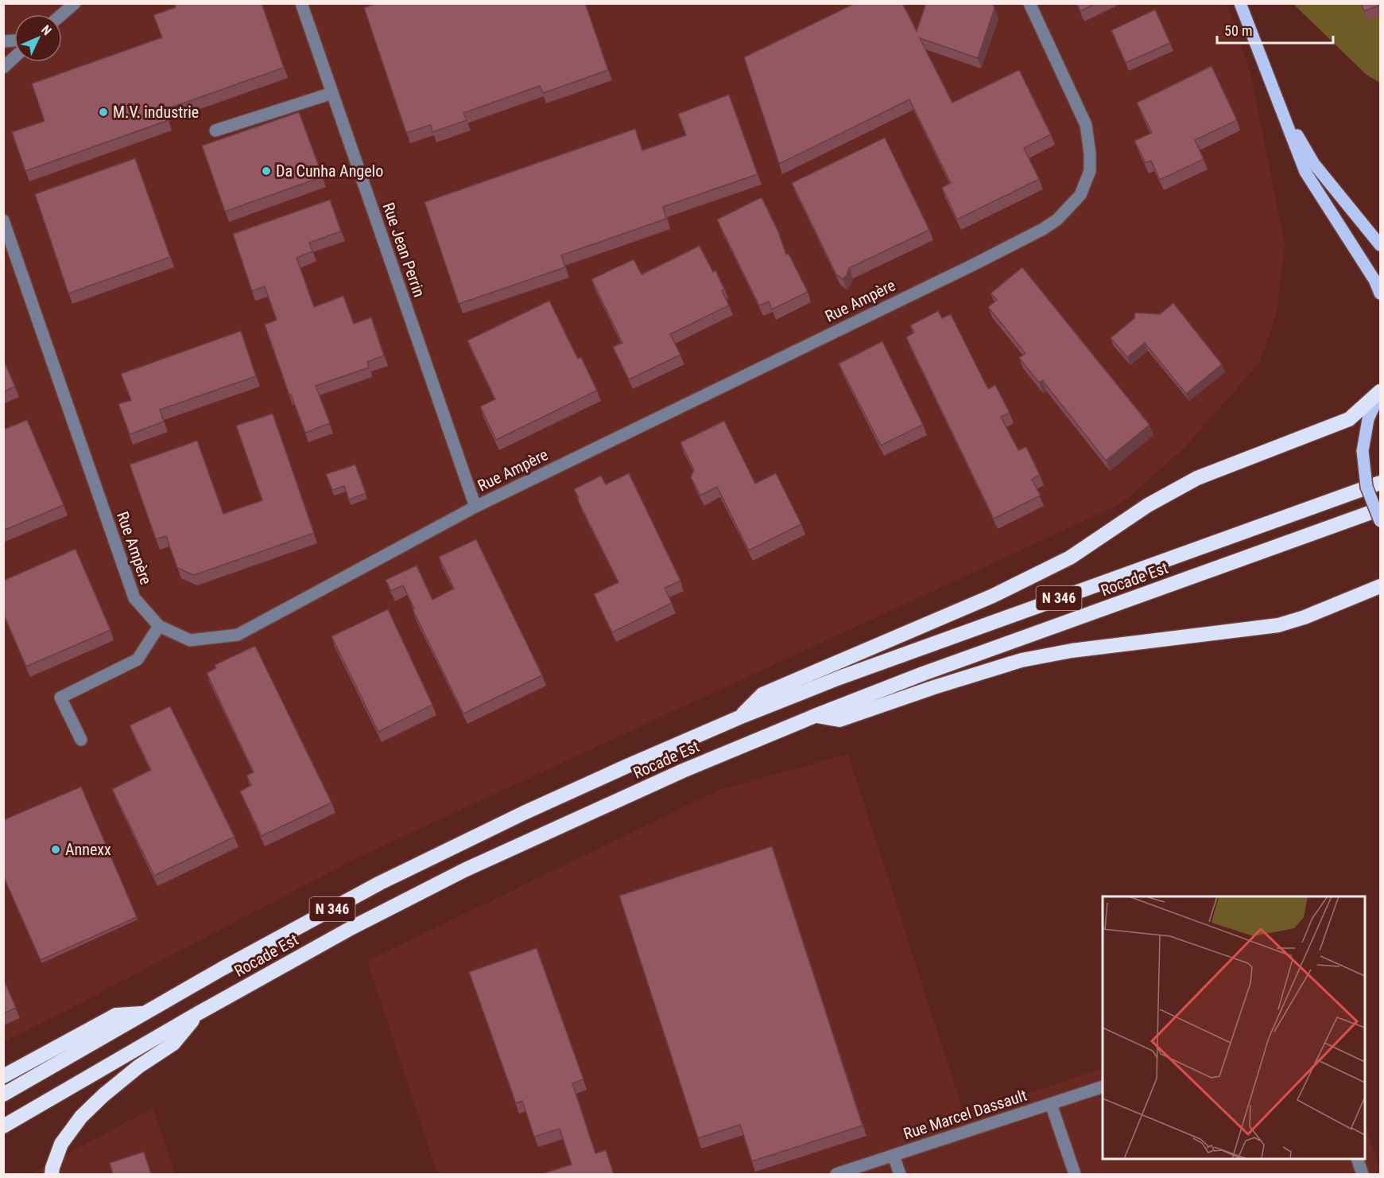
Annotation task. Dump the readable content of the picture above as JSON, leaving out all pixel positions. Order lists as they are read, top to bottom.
{
  "streets": {
    "highway": ["Rocade Est", "N 346"],
    "street": ["Rue Jean Perrin", "Rue Ampère", "Rue Marcel Dassault"]
  },
  "crossings": [
    ["Rue Jean Perrin", "Rue Ampère"]
  ],
  "places": ["M.V. industrie", "Da Cunha Angelo", "Annexx"],
  "scale_bar": "50 m",
  "north": "top right"
}
